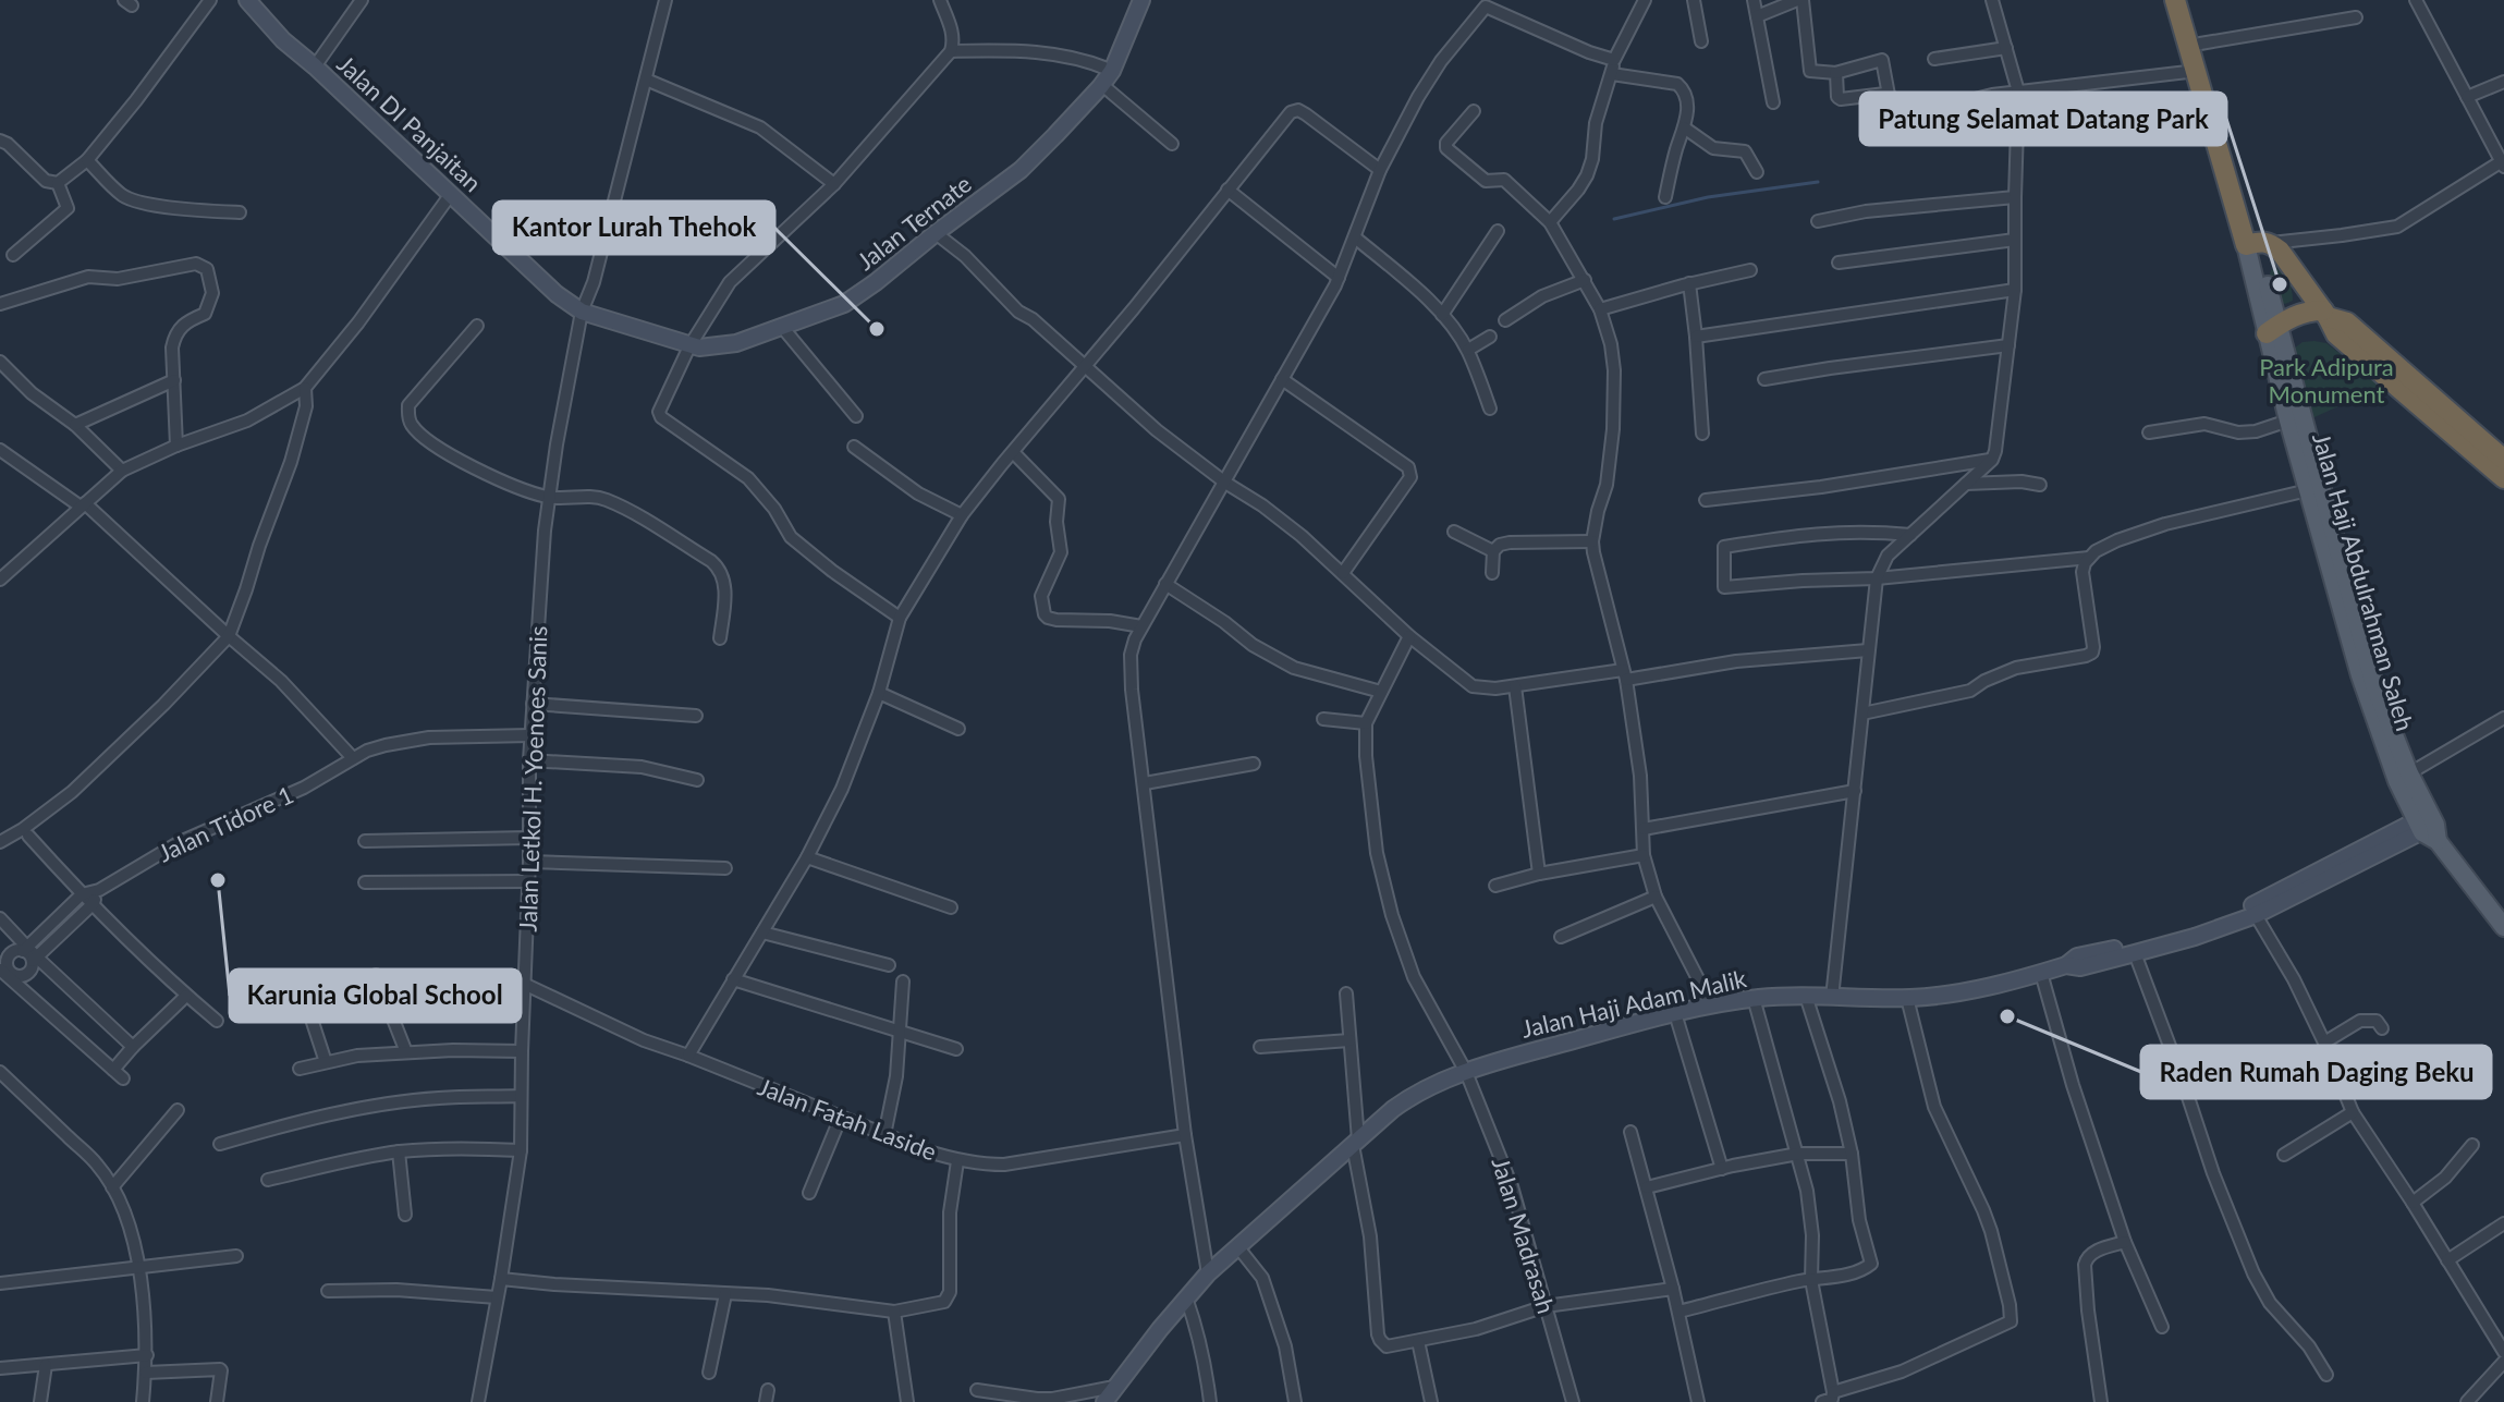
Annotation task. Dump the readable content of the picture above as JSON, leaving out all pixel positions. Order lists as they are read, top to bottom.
{
  "streets": {
    "highway": ["Jalan Haji Abdulrahman Saleh"],
    "main road": ["Jalan DI Panjaitan", "Jalan Ternate", "Jalan Haji Adam Malik"],
    "street": [
      "Jalan Letkol H. Yoenoes Sanis",
      "Jalan Tidore 1",
      "Jalan Fatah Laside",
      "Jalan Madrasah"
    ]
  },
  "crossings": [
    ["Jalan DI Panjaitan", "Jalan Ternate"],
    ["Jalan DI Panjaitan", "Jalan Letkol H. Yoenoes Sanis"],
    ["Jalan Ternate", "Jalan Letkol H. Yoenoes Sanis"],
    ["Jalan Haji Abdulrahman Saleh", "Jalan Haji Adam Malik"],
    ["Jalan Letkol H. Yoenoes Sanis", "Jalan Tidore 1"],
    ["Jalan Letkol H. Yoenoes Sanis", "Jalan Fatah Laside"],
    ["Jalan Haji Adam Malik", "Jalan Madrasah"]
  ],
  "parks": ["Park Adipura Monument"],
  "places": [
    "Patung Selamat Datang Park",
    "Kantor Lurah Thehok",
    "Karunia Global School",
    "Raden Rumah Daging Beku"
  ]
}
